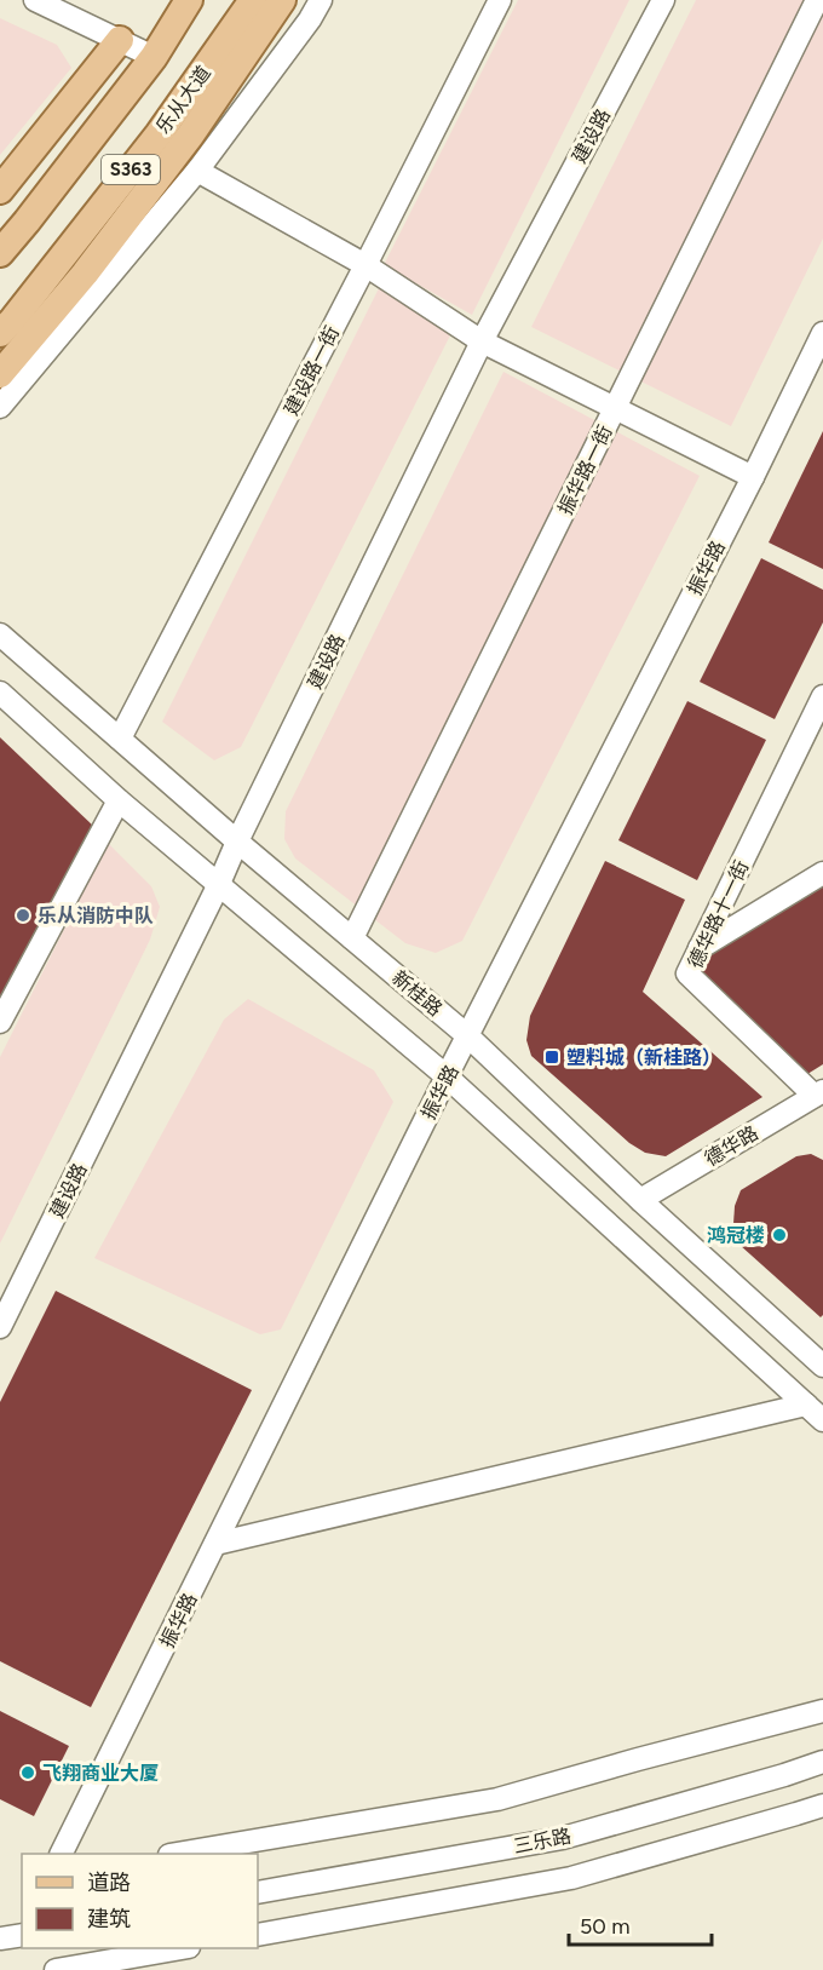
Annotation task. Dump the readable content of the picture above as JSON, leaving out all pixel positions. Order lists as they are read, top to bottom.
{
  "streets": {
    "main road": ["乐从大道", "S363"],
    "street": [
      "建设路",
      "建设路一街",
      "振华路一街",
      "振华路",
      "德华路十一街",
      "新桂路",
      "德华路",
      "三乐路"
    ]
  },
  "crossings": [
    ["建设路", "新桂路"],
    ["建设路一街", "新桂路"],
    ["振华路一街", "新桂路"],
    ["振华路", "新桂路"],
    ["德华路十一街", "德华路"],
    ["新桂路", "德华路"]
  ],
  "places": {
    "other": ["乐从消防中队", "鸿冠楼", "飞翔商业大厦"],
    "transit": ["塑料城（新桂路）"]
  },
  "legend": ["道路", "建筑"],
  "scale_bar": "50 m"
}
